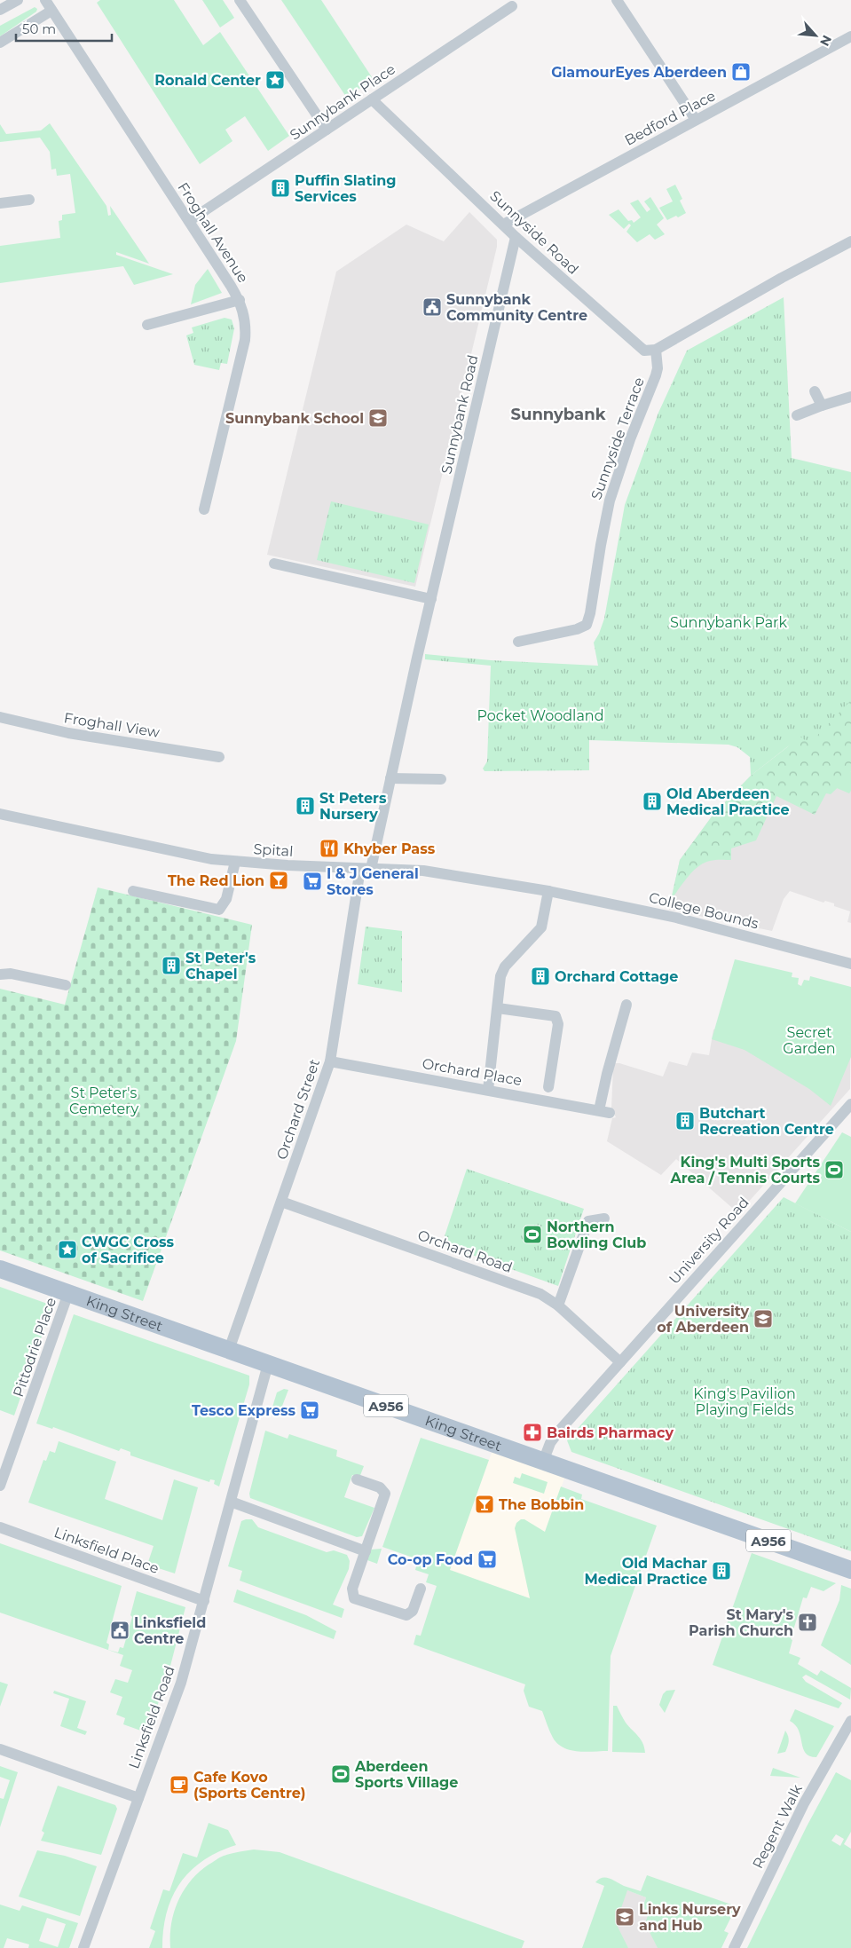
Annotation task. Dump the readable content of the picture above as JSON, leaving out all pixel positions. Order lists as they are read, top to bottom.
{
  "streets": {
    "main road": ["King Street", "A956"],
    "street": [
      "Sunnybank Place",
      "Bedford Place",
      "Froghall Avenue",
      "Sunnyside Road",
      "Sunnybank Road",
      "Sunnyside Terrace",
      "Froghall View",
      "Spital",
      "College Bounds",
      "Orchard Place",
      "Orchard Street",
      "University Road",
      "Orchard Road",
      "Pittodrie Place",
      "Linksfield Place",
      "Linksfield Road",
      "Regent Walk"
    ]
  },
  "crossings": [
    ["Sunnybank Place", "Froghall Avenue"],
    ["Sunnybank Place", "Sunnyside Road"],
    ["Bedford Place", "Sunnyside Road"],
    ["Sunnyside Road", "Sunnybank Road"],
    ["Sunnyside Road", "Sunnyside Terrace"],
    ["Sunnybank Road", "Spital"],
    ["Sunnybank Road", "Orchard Street"],
    ["Spital", "College Bounds"],
    ["Spital", "Orchard Street"],
    ["Orchard Place", "Orchard Street"],
    ["Orchard Street", "Orchard Road"],
    ["Orchard Street", "King Street"],
    ["University Road", "Orchard Road"],
    ["University Road", "King Street"],
    ["King Street", "Pittodrie Place"],
    ["King Street", "Linksfield Road"],
    ["Linksfield Place", "Linksfield Road"]
  ],
  "districts": ["Sunnybank"],
  "parks": [
    "Sunnybank Park",
    "Pocket Woodland",
    "Secret Garden",
    "St Peter's Cemetery",
    "King's Pavilion Playing Fields"
  ],
  "places": {
    "shop": ["GlamourEyes Aberdeen"],
    "place": ["Ronald Center", "CWGC Cross of Sacrifice"],
    "building": [
      "Puffin Slating Services",
      "Old Aberdeen Medical Practice",
      "St Peters Nursery",
      "St Peter's Chapel",
      "Orchard Cottage",
      "Butchart Recreation Centre",
      "Old Machar Medical Practice"
    ],
    "public building": ["Sunnybank Community Centre", "Linksfield Centre"],
    "school or university": ["Sunnybank School", "University of Aberdeen", "Links Nursery and Hub"],
    "restaurant": ["Khyber Pass"],
    "bar": ["The Red Lion", "The Bobbin"],
    "supermarket": ["I & J General Stores", "Tesco Express", "Co-op Food"],
    "sports": ["King's Multi Sports Area / Tennis Courts", "Northern Bowling Club", "Aberdeen Sports Village"],
    "pharmacy": ["Bairds Pharmacy"],
    "church": ["St Mary's Parish Church"],
    "cafe": ["Cafe Kovo (Sports Centre)"]
  },
  "scale_bar": "50 m",
  "north": "bottom right"
}
